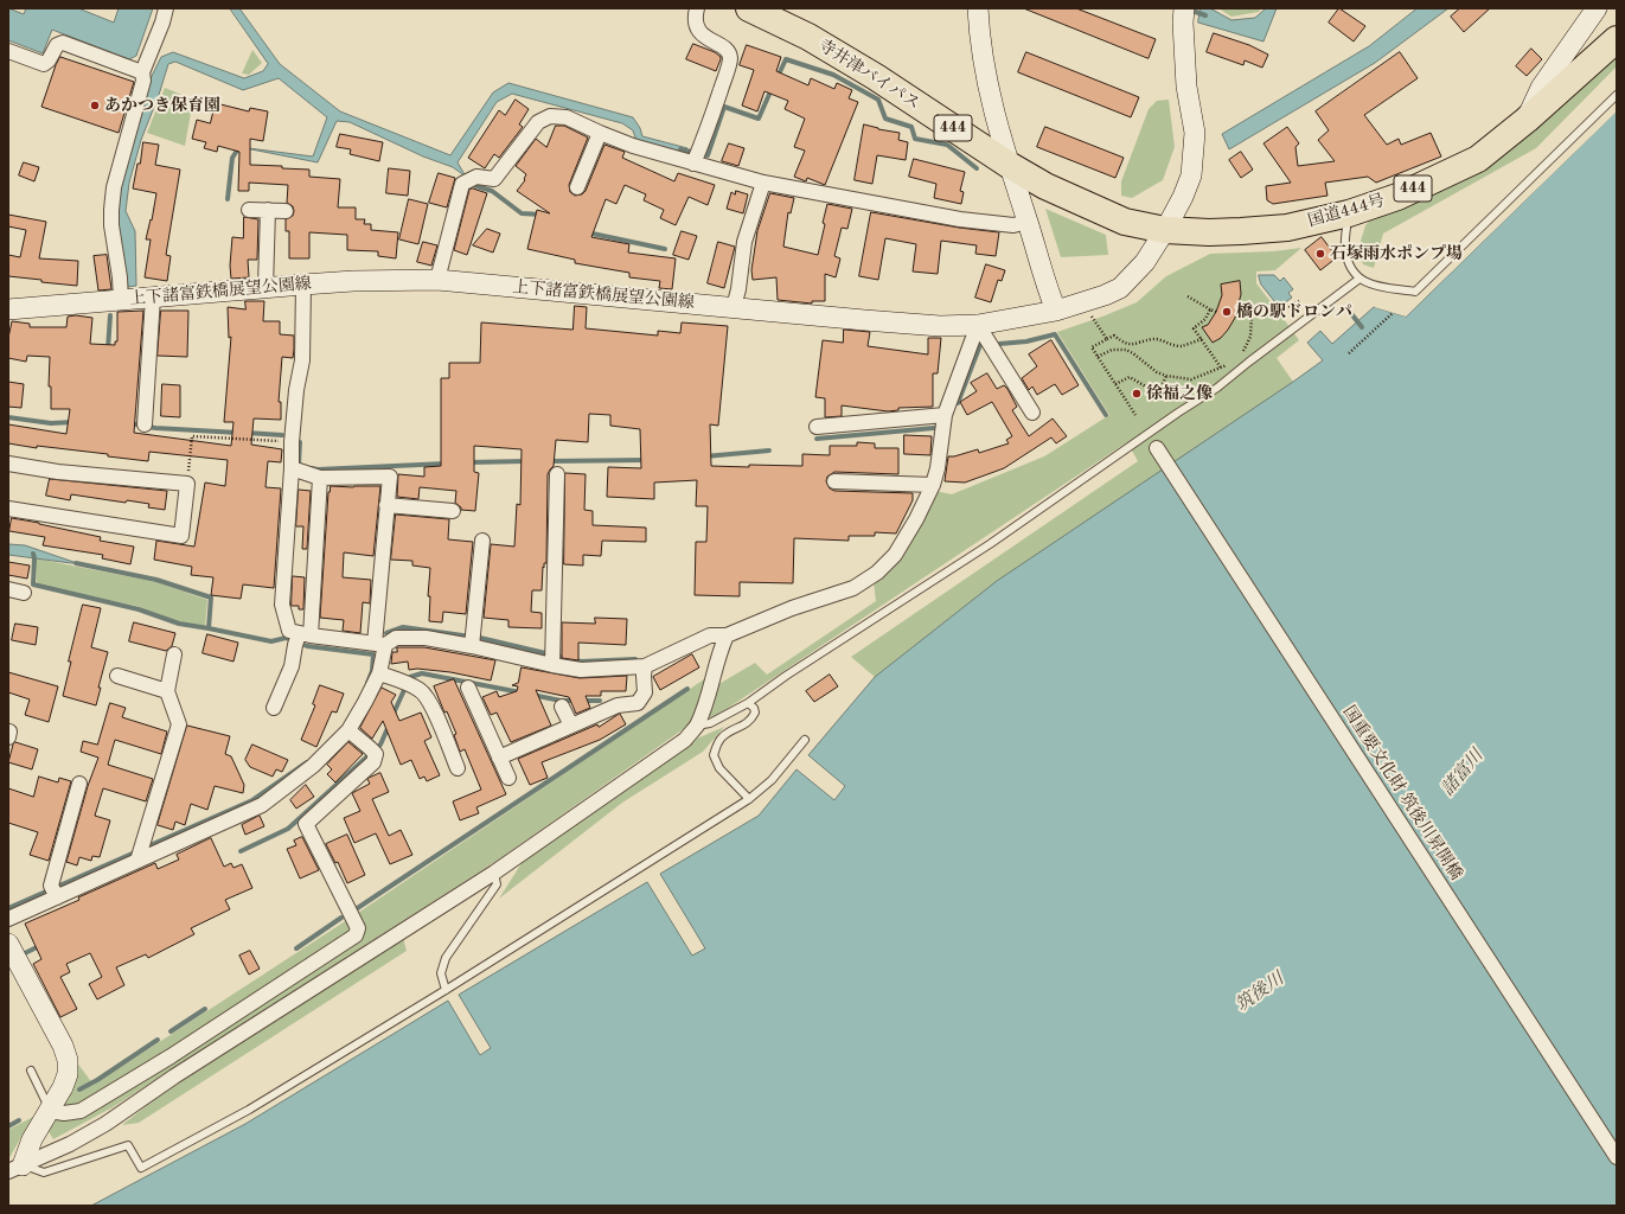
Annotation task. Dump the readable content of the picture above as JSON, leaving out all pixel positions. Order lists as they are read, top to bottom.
{
  "streets": {
    "highway": ["寺井津バイパス", "444", "国道444号"],
    "street": ["上下諸富鉄橋展望公園線", "国重要文化財 筑後川昇開橋"]
  },
  "crossings": [
    ["寺井津バイパス", "国道444号"],
    ["寺井津バイパス", "上下諸富鉄橋展望公園線"],
    ["国道444号", "上下諸富鉄橋展望公園線"]
  ],
  "water": ["諸富川", "筑後川"],
  "places": [
    "あかつき保育園",
    "石塚雨水ポンプ場",
    "橋の駅ドロンパ",
    "徐福之像"
  ]
}
